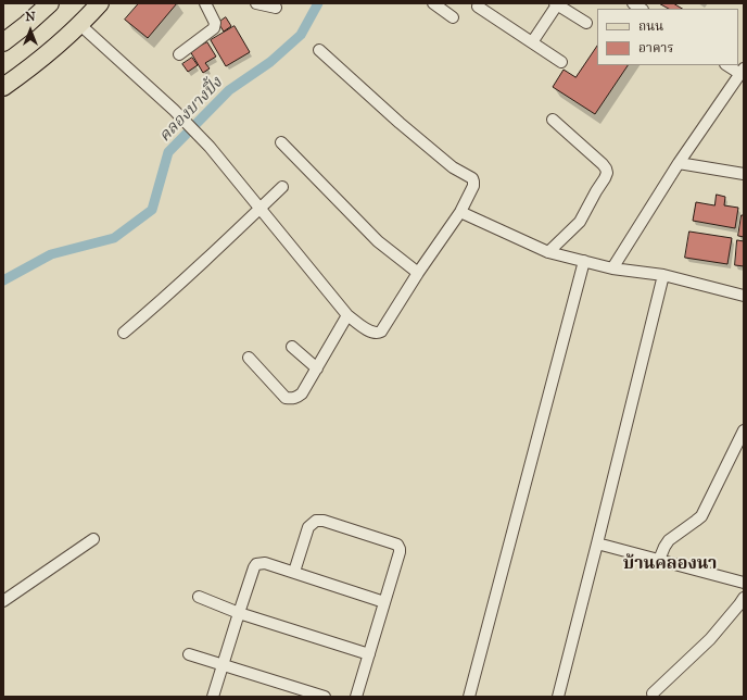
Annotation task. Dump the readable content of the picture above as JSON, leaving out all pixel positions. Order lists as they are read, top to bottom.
{
  "districts": ["บ้านคลองนา"],
  "water": ["คลองบางปิ้ง"],
  "legend": ["ถนน", "อาคาร"],
  "north": "top"
}
